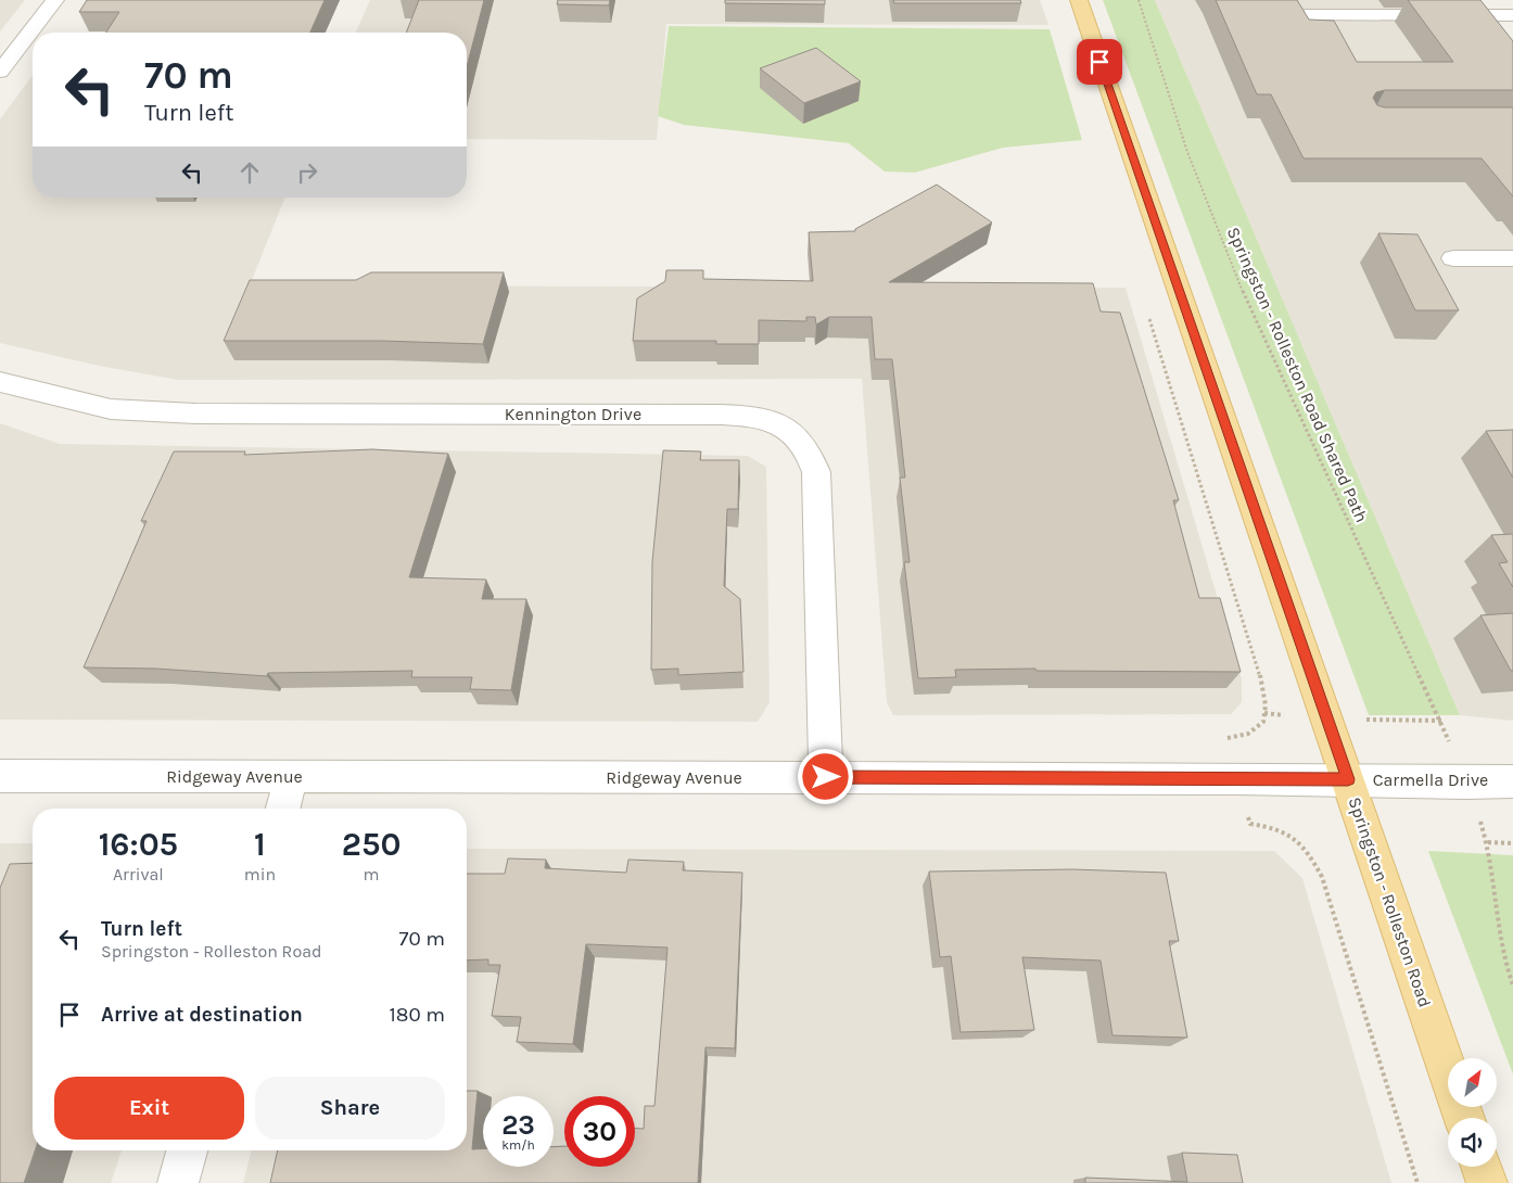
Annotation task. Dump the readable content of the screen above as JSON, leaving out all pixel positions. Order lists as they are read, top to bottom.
{
  "streets": {
    "main road": ["Springston - Rolleston Road"],
    "street": ["Kennington Drive", "Ridgeway Avenue", "Carmella Drive"],
    "path": ["Springston - Rolleston Road Shared Path"]
  },
  "crossings": [
    ["Kennington Drive", "Ridgeway Avenue"],
    ["Ridgeway Avenue", "Carmella Drive"],
    ["Ridgeway Avenue", "Springston - Rolleston Road"],
    ["Carmella Drive", "Springston - Rolleston Road"]
  ],
  "north": "top right",
  "page": {
    "turn": ["70 m", "Turn left"],
    "eta": [
      "16:05",
      "Arrival",
      "1",
      "min",
      "250",
      "m"
    ],
    "list": [
      {
        "name": "Turn left",
        "note": "Springston - Rolleston Road",
        "value": "70 m"
      },
      {
        "name": "Arrive at destination",
        "value": "180 m"
      }
    ],
    "buttons": ["Exit", "Share"],
    "speed": "23 km/h",
    "limit": "30"
  }
}
